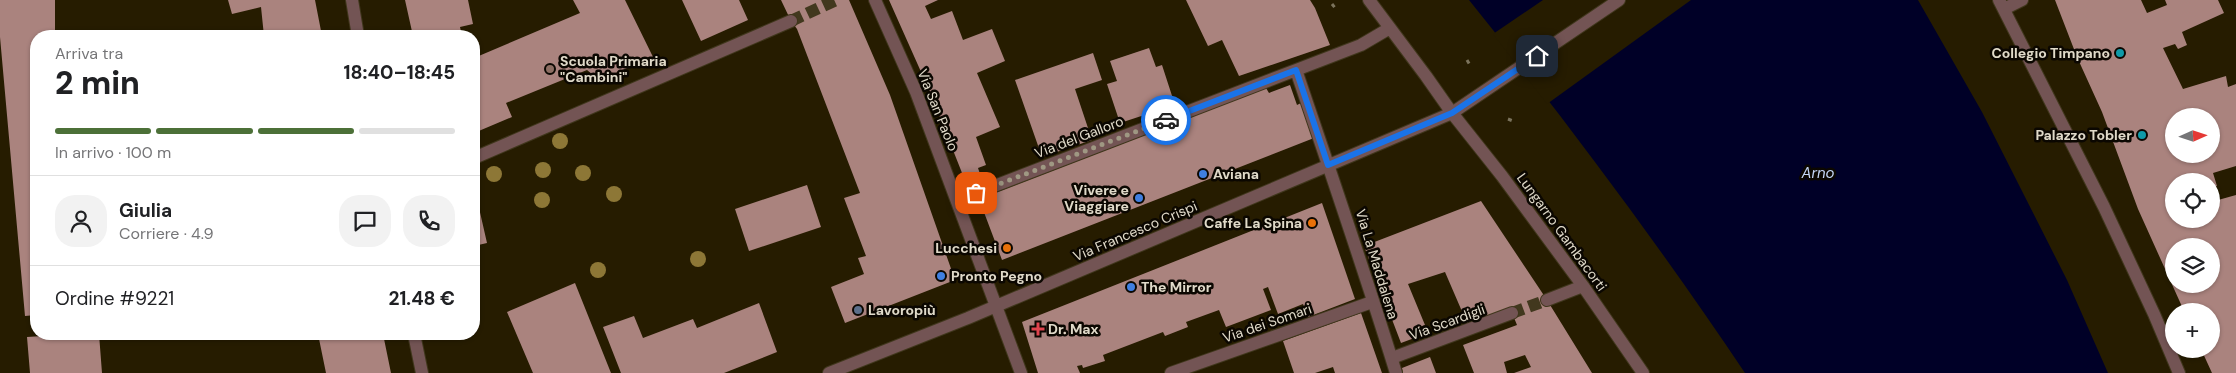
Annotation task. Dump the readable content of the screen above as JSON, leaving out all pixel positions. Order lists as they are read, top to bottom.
{
  "streets": {
    "street": [
      "Via San Paolo",
      "Via del Galloro",
      "Via Francesco Crispi",
      "Lungarno Gambacorti",
      "Via La Maddalena",
      "Via Scardigli",
      "Via dei Somari"
    ]
  },
  "crossings": [
    ["Via San Paolo", "Via del Galloro"],
    ["Via San Paolo", "Via Francesco Crispi"],
    ["Via del Galloro", "Lungarno Gambacorti"],
    ["Via del Galloro", "Via La Maddalena"],
    ["Via Francesco Crispi", "Lungarno Gambacorti"],
    ["Via Francesco Crispi", "Via La Maddalena"],
    ["Via La Maddalena", "Via Scardigli"],
    ["Via La Maddalena", "Via dei Somari"]
  ],
  "water": ["Arno"],
  "places": {
    "other": [
      "Collegio Timpano",
      "Scuola Primaria \"Cambini\"",
      "Palazzo Tobler",
      "Aviana",
      "Vivere e Viaggiare",
      "Caffe La Spina",
      "Lucchesi",
      "Pronto Pegno",
      "The Mirror",
      "Lavoropiù"
    ],
    "health": ["Dr. Max"]
  },
  "north": "right",
  "page": {
    "heading": ["2 min", "Arriva tra", "18:40–18:45"],
    "panel": [
      "Giulia",
      "Corriere · 4.9",
      "Ordine #9221",
      "21.48 €"
    ],
    "map_buttons": "+",
    "bar": "In arrivo · 100 m"
  }
}
